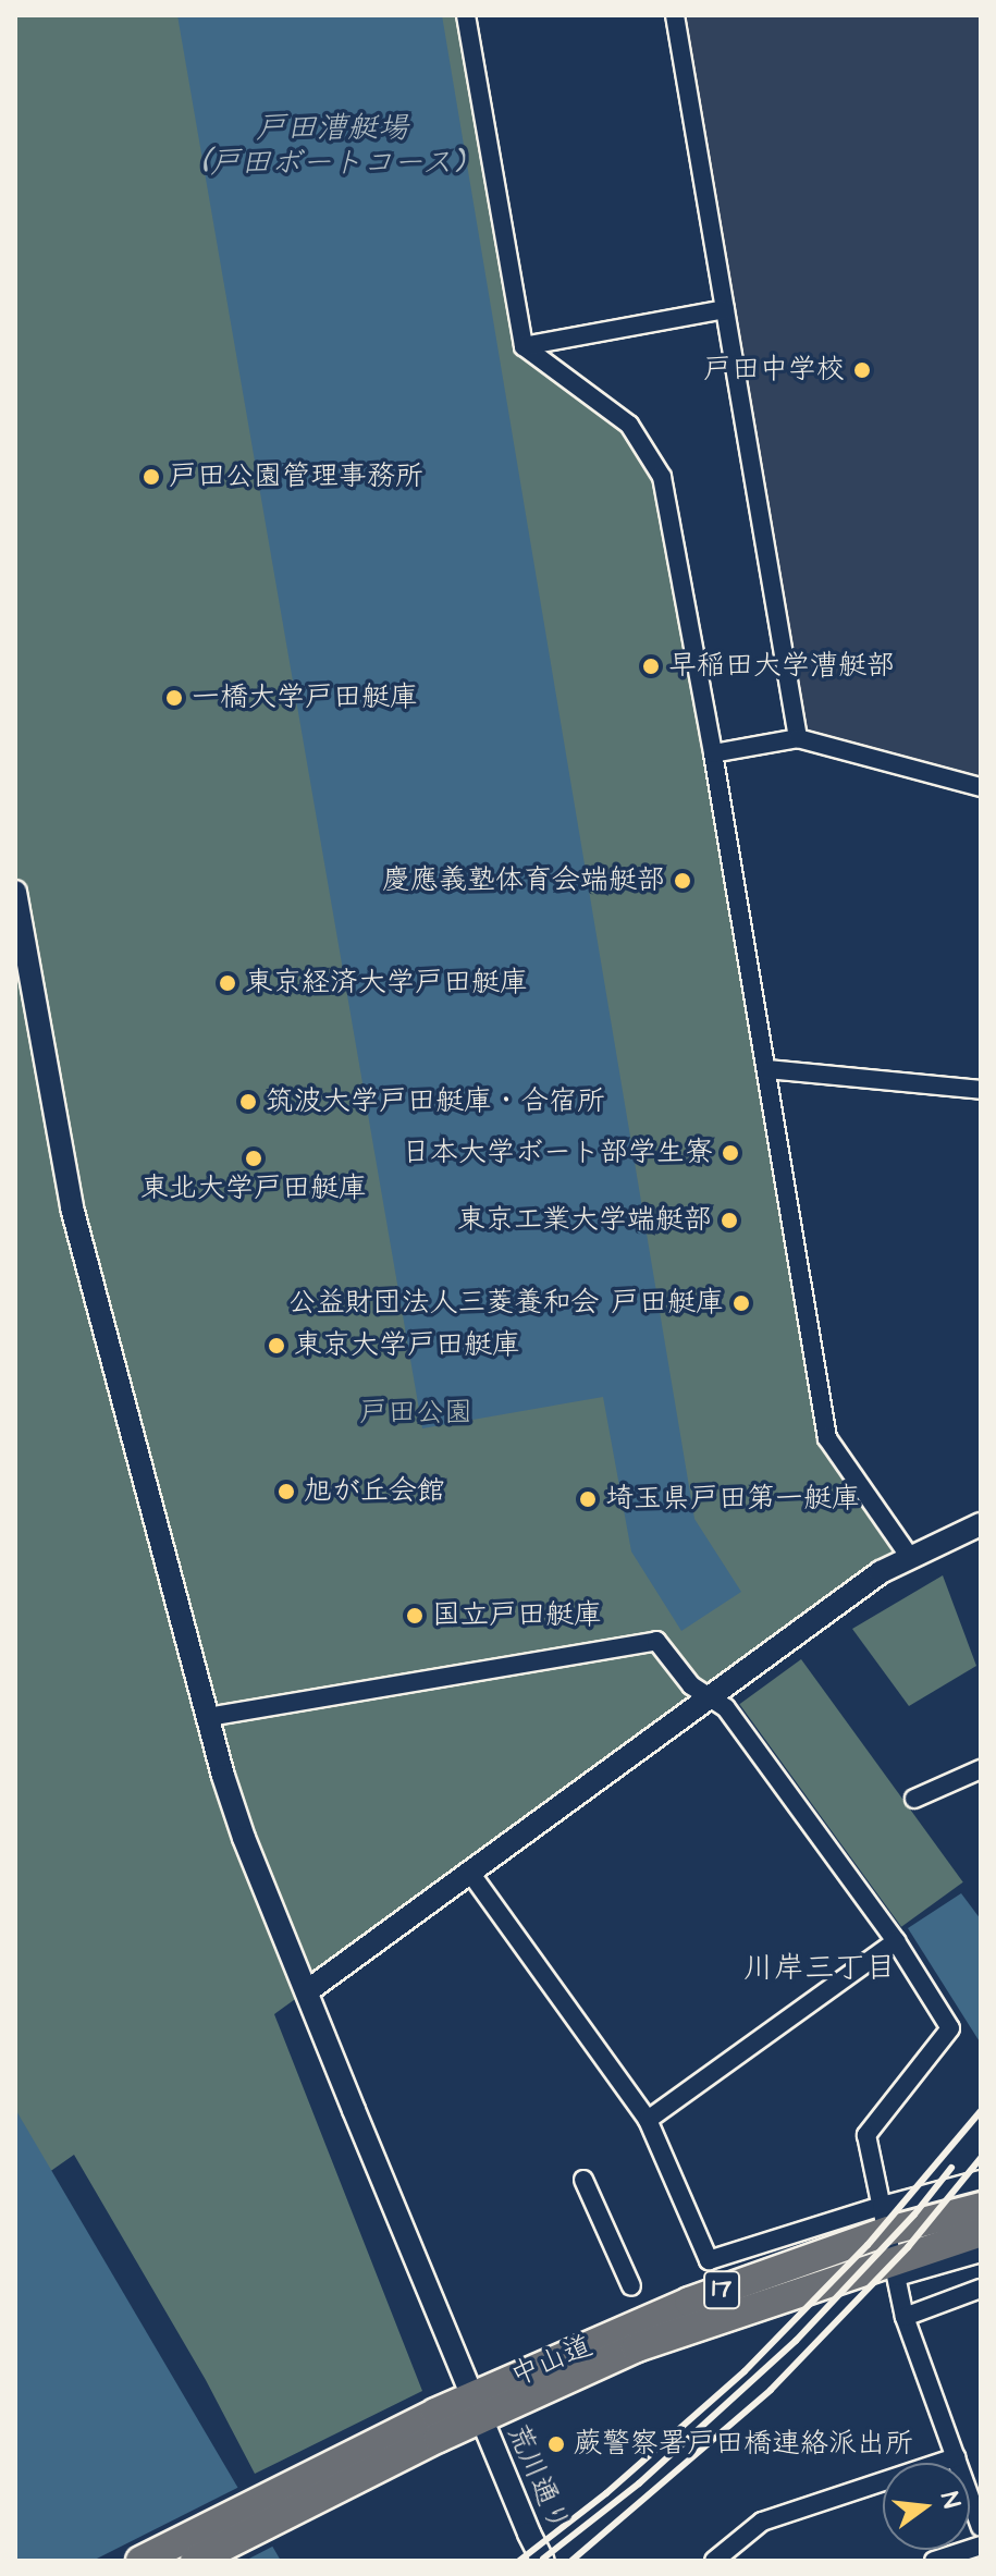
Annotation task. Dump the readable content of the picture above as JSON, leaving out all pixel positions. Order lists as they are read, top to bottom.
{
  "streets": {
    "highway": ["17", "中山道"],
    "street": ["荒川通り"]
  },
  "crossings": [
    ["中山道", "荒川通り"]
  ],
  "districts": ["川岸三丁目"],
  "water": ["戸田漕艇場 (戸田ボートコース)"],
  "parks": ["戸田公園"],
  "places": [
    "戸田中学校",
    "戸田公園管理事務所",
    "早稲田大学漕艇部",
    "一橋大学戸田艇庫",
    "慶應義塾体育会端艇部",
    "東京経済大学戸田艇庫",
    "筑波大学戸田艇庫・合宿所",
    "日本大学ボート部学生寮",
    "東北大学戸田艇庫",
    "東京工業大学端艇部",
    "公益財団法人三菱養和会 戸田艇庫",
    "東京大学戸田艇庫",
    "旭が丘会館",
    "埼玉県戸田第一艇庫",
    "国立戸田艇庫",
    "蕨警察署戸田橋連絡派出所"
  ],
  "north": "right"
}
